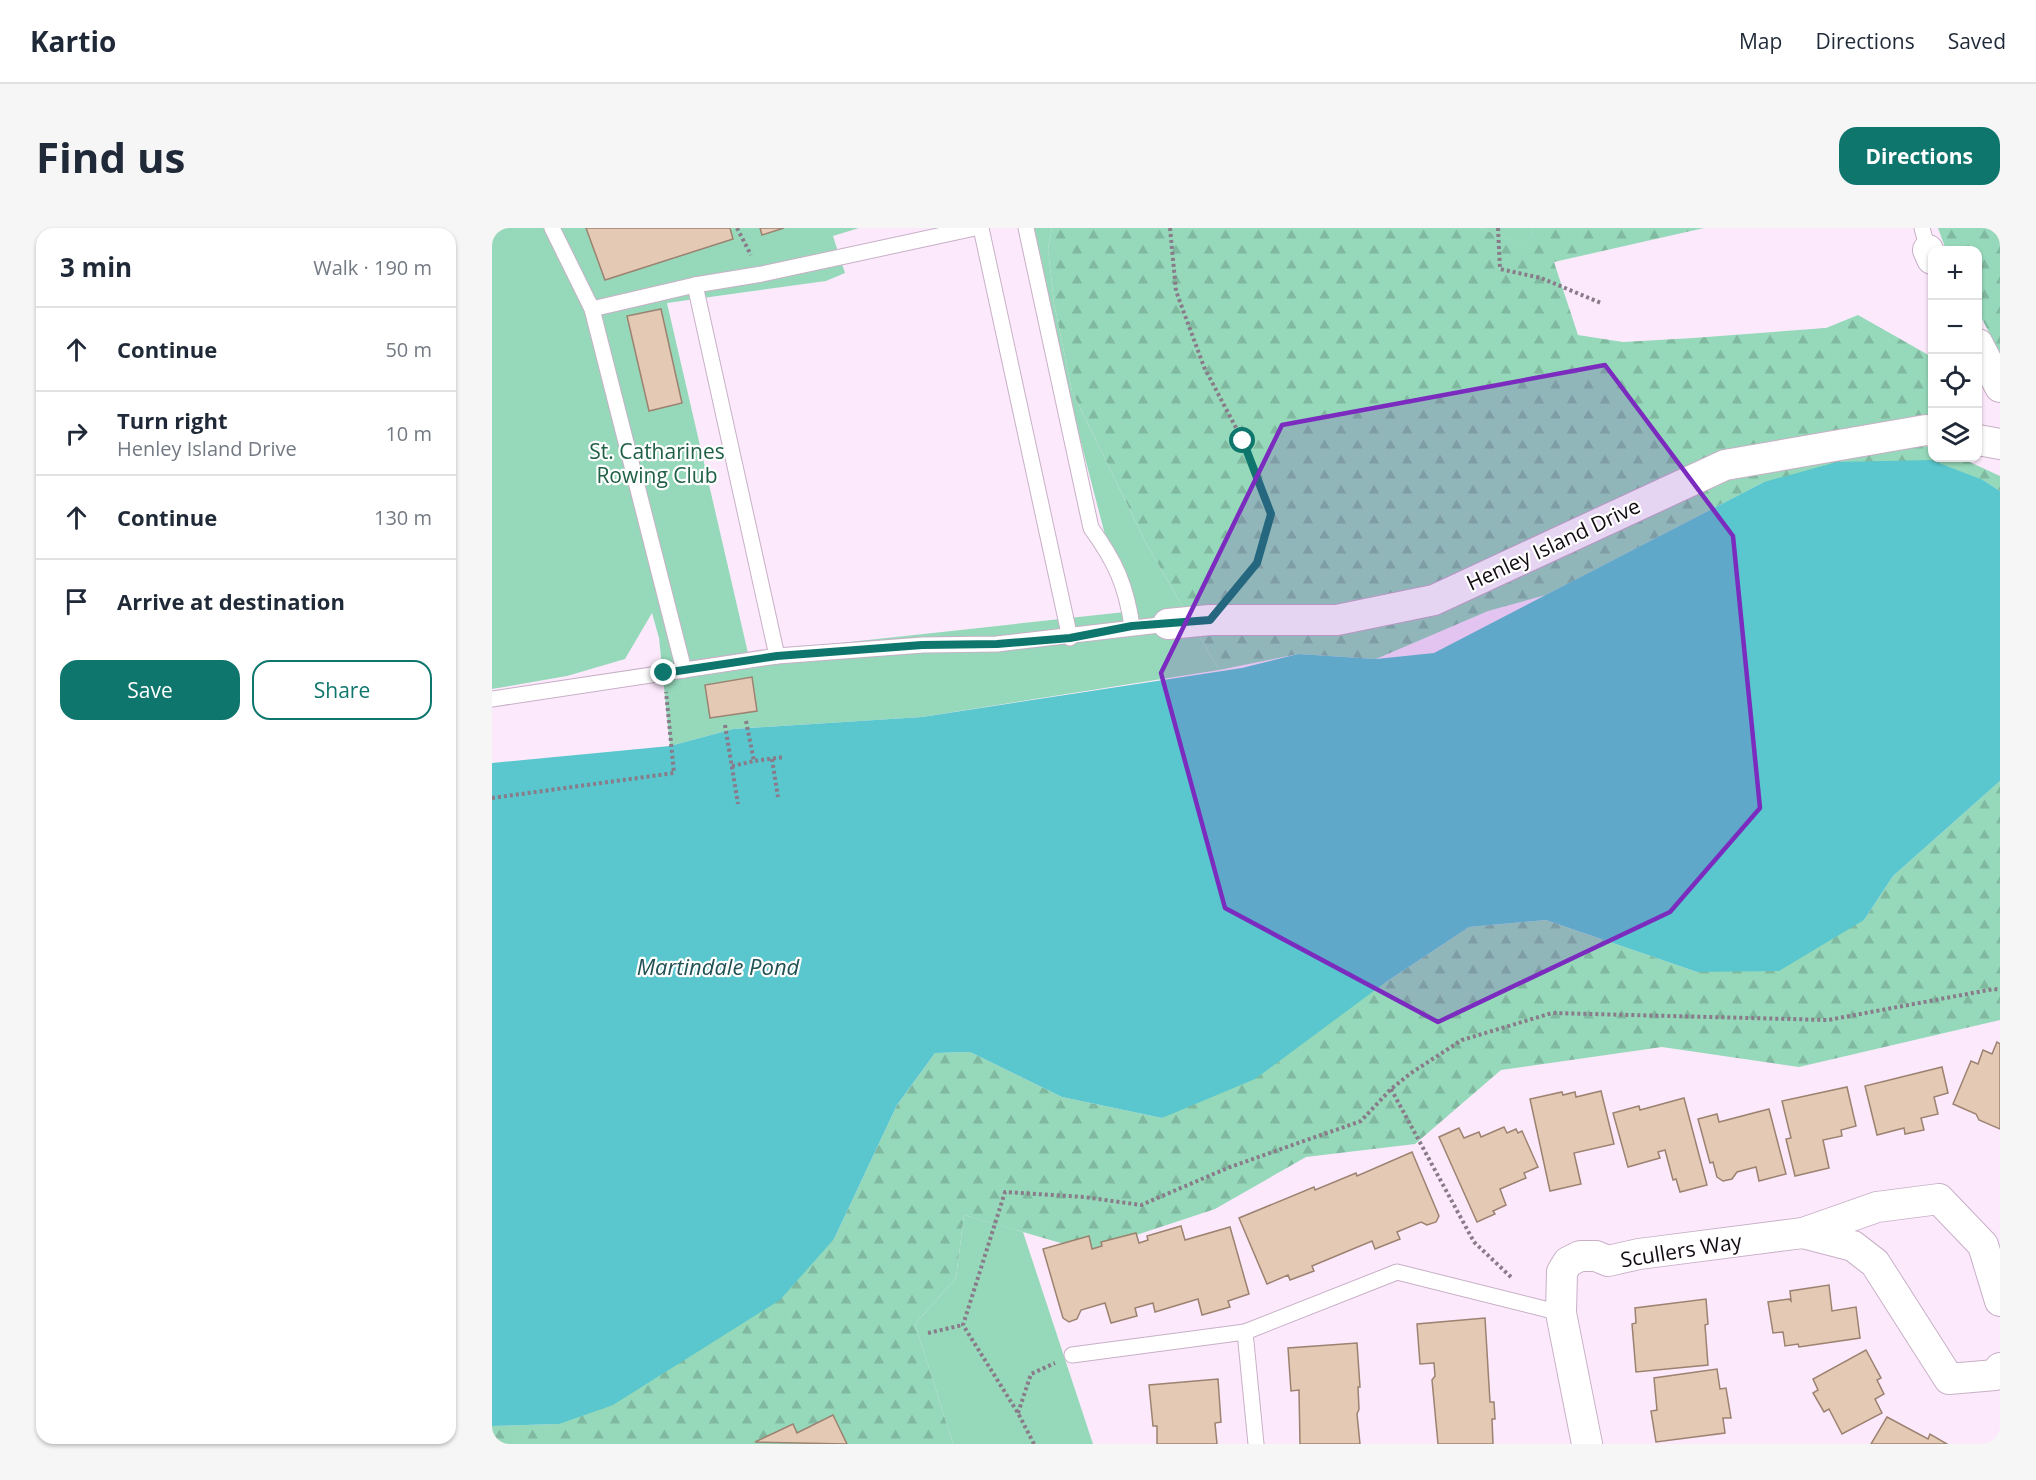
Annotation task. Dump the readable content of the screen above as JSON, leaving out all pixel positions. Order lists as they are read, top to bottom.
{
  "streets": {
    "street": ["Henley Island Drive", "Scullers Way"]
  },
  "water": ["Martindale Pond"],
  "parks": ["St. Catharines Rowing Club"],
  "page": {
    "header": "Kartio",
    "nav": ["Map", "Directions", "Saved"],
    "buttons": [
      "Directions",
      ["Save", "Share"]
    ],
    "title": "Find us",
    "heading": ["3 min", "Walk · 190 m"],
    "map_buttons": ["+", "−"],
    "list": [
      ["Continue", "50 m"],
      ["Turn right", "Henley Island Drive", "10 m"],
      ["Continue", "130 m"],
      "Arrive at destination"
    ]
  }
}
